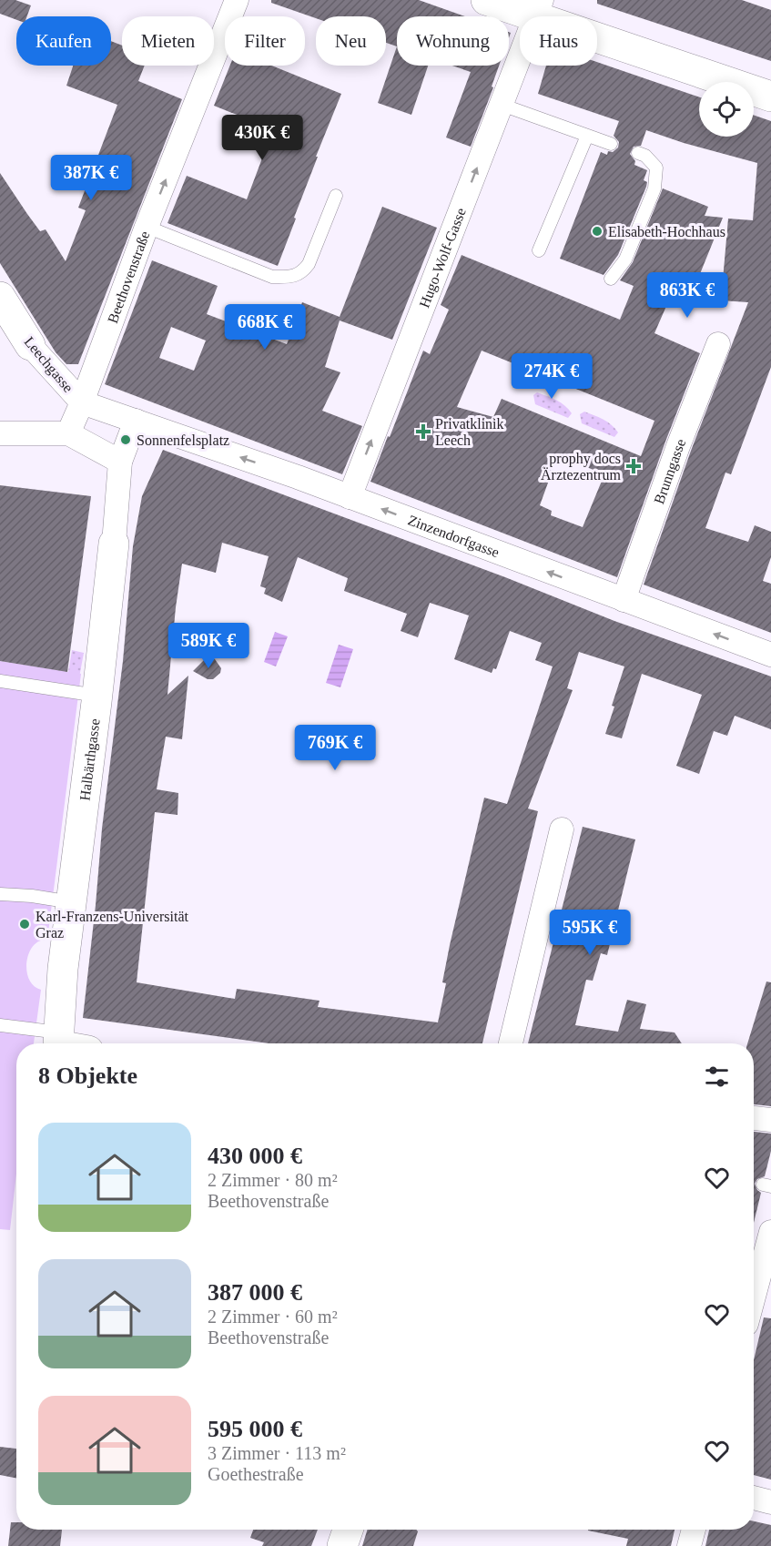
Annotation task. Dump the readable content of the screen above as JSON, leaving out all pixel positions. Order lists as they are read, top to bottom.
{
  "streets": {
    "street": [
      "Hugo-Wolf-Gasse",
      "Beethovenstraße",
      "Leechgasse",
      "Brunngasse",
      "Zinzendorfgasse",
      "Halbärthgasse"
    ]
  },
  "crossings": [
    ["Hugo-Wolf-Gasse", "Zinzendorfgasse"],
    ["Beethovenstraße", "Leechgasse"],
    ["Brunngasse", "Zinzendorfgasse"]
  ],
  "one_way": ["Hugo-Wolf-Gasse", "Beethovenstraße", "Zinzendorfgasse"],
  "places": {
    "other": ["Elisabeth-Hochhaus", "Sonnenfelsplatz", "Karl-Franzens-Universität Graz"],
    "health": ["Privatklinik Leech", "prophy docs Ärztezentrum"]
  },
  "page": {
    "chip": [
      "Kaufen",
      "Mieten",
      "Filter",
      "Neu",
      "Wohnung",
      "Haus"
    ],
    "price": [
      "430K €",
      "387K €",
      "863K €",
      "668K €",
      "274K €",
      "589K €",
      "769K €",
      "595K €"
    ],
    "heading": "8 Objekte",
    "list": [
      {
        "name": "430 000 €",
        "note": "2 Zimmer · 80 m² · Beethovenstraße"
      },
      {
        "name": "387 000 €",
        "note": "2 Zimmer · 60 m² · Beethovenstraße"
      },
      {
        "name": "595 000 €",
        "note": "3 Zimmer · 113 m² · Goethestraße"
      }
    ]
  }
}
